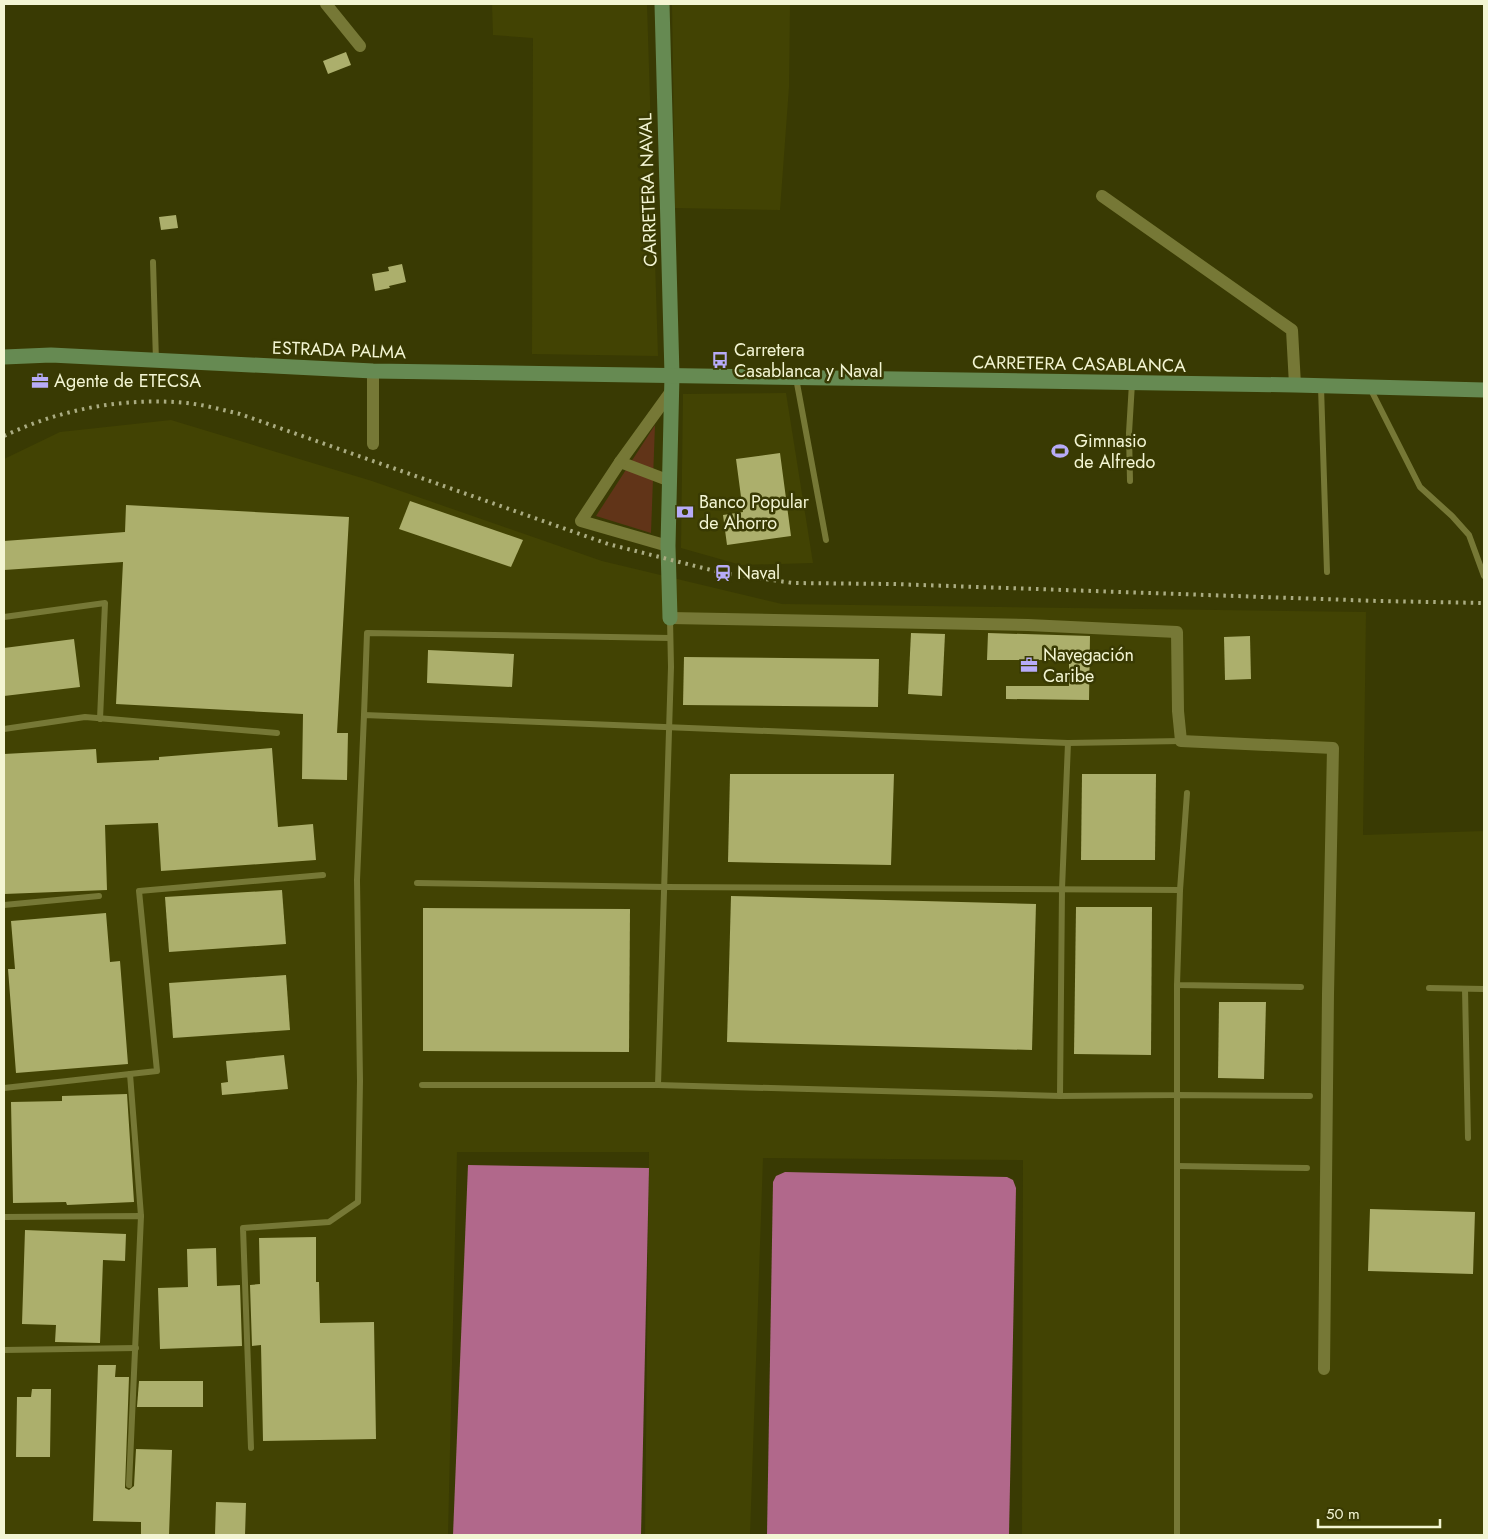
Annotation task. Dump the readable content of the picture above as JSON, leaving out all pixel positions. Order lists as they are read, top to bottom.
{
  "streets": {
    "main road": ["CARRETERA NAVAL", "ESTRADA PALMA", "CARRETERA CASABLANCA"]
  },
  "crossings": [
    ["CARRETERA NAVAL", "ESTRADA PALMA"],
    ["CARRETERA NAVAL", "CARRETERA CASABLANCA"],
    ["ESTRADA PALMA", "CARRETERA CASABLANCA"]
  ],
  "places": {
    "bus stop": ["Carretera Casablanca y Naval"],
    "office": ["Agente de ETECSA", "Navegación Caribe"],
    "sports": ["Gimnasio de Alfredo"],
    "bank": ["Banco Popular de Ahorro"],
    "station": ["Naval"]
  },
  "scale_bar": "50 m"
}
